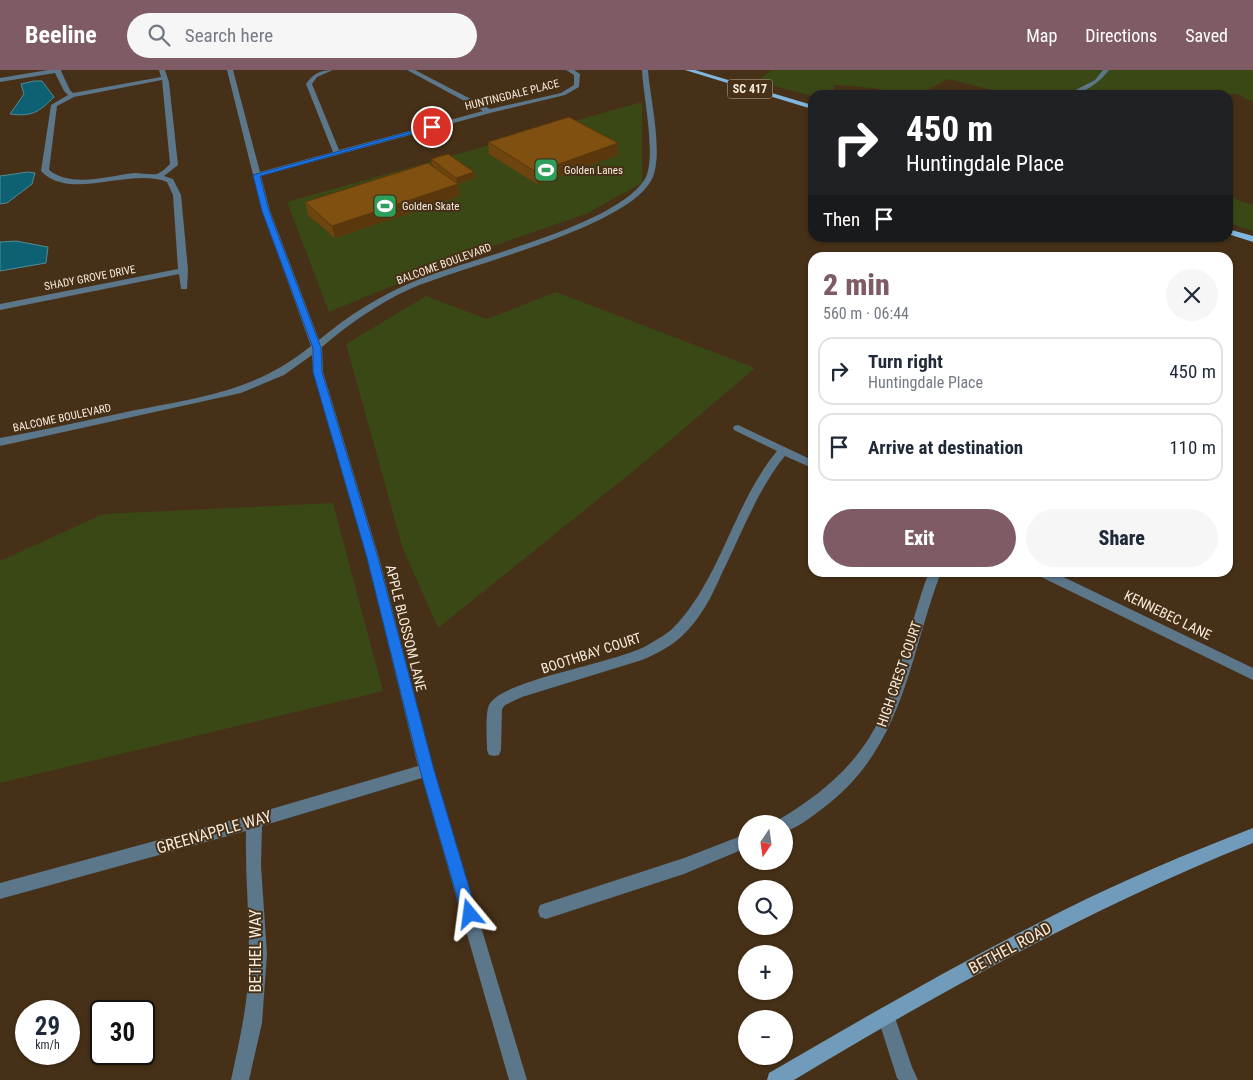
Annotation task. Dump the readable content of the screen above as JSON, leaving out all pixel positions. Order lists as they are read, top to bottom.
{
  "streets": {
    "main road": ["SC 417"],
    "street": [
      "HUNTINGDALE PLACE",
      "BALCOME BOULEVARD",
      "SHADY GROVE DRIVE",
      "KENNEBEC LANE",
      "APPLE BLOSSOM LANE",
      "BOOTHBAY COURT",
      "HIGH CREST COURT",
      "GREENAPPLE WAY",
      "BETHEL ROAD",
      "BETHEL WAY"
    ]
  },
  "crossings": [
    ["HUNTINGDALE PLACE", "APPLE BLOSSOM LANE"],
    ["BALCOME BOULEVARD", "APPLE BLOSSOM LANE"],
    ["APPLE BLOSSOM LANE", "GREENAPPLE WAY"],
    ["GREENAPPLE WAY", "BETHEL WAY"]
  ],
  "places": {
    "sports": ["Golden Lanes", "Golden Skate"]
  },
  "north": "bottom",
  "page": {
    "header": "Beeline",
    "search": "Search here",
    "nav": ["Map", "Directions", "Saved"],
    "turn": ["450 m", "Huntingdale Place"],
    "then": "Then",
    "heading": ["2 min", "560 m · 06:44"],
    "list": [
      {
        "name": "Turn right",
        "note": "Huntingdale Place",
        "value": "450 m"
      },
      {
        "name": "Arrive at destination",
        "value": "110 m"
      }
    ],
    "buttons": ["Exit", "Share"],
    "map_buttons": ["+", "−"],
    "speed": "29 km/h",
    "limit": "30"
  }
}
